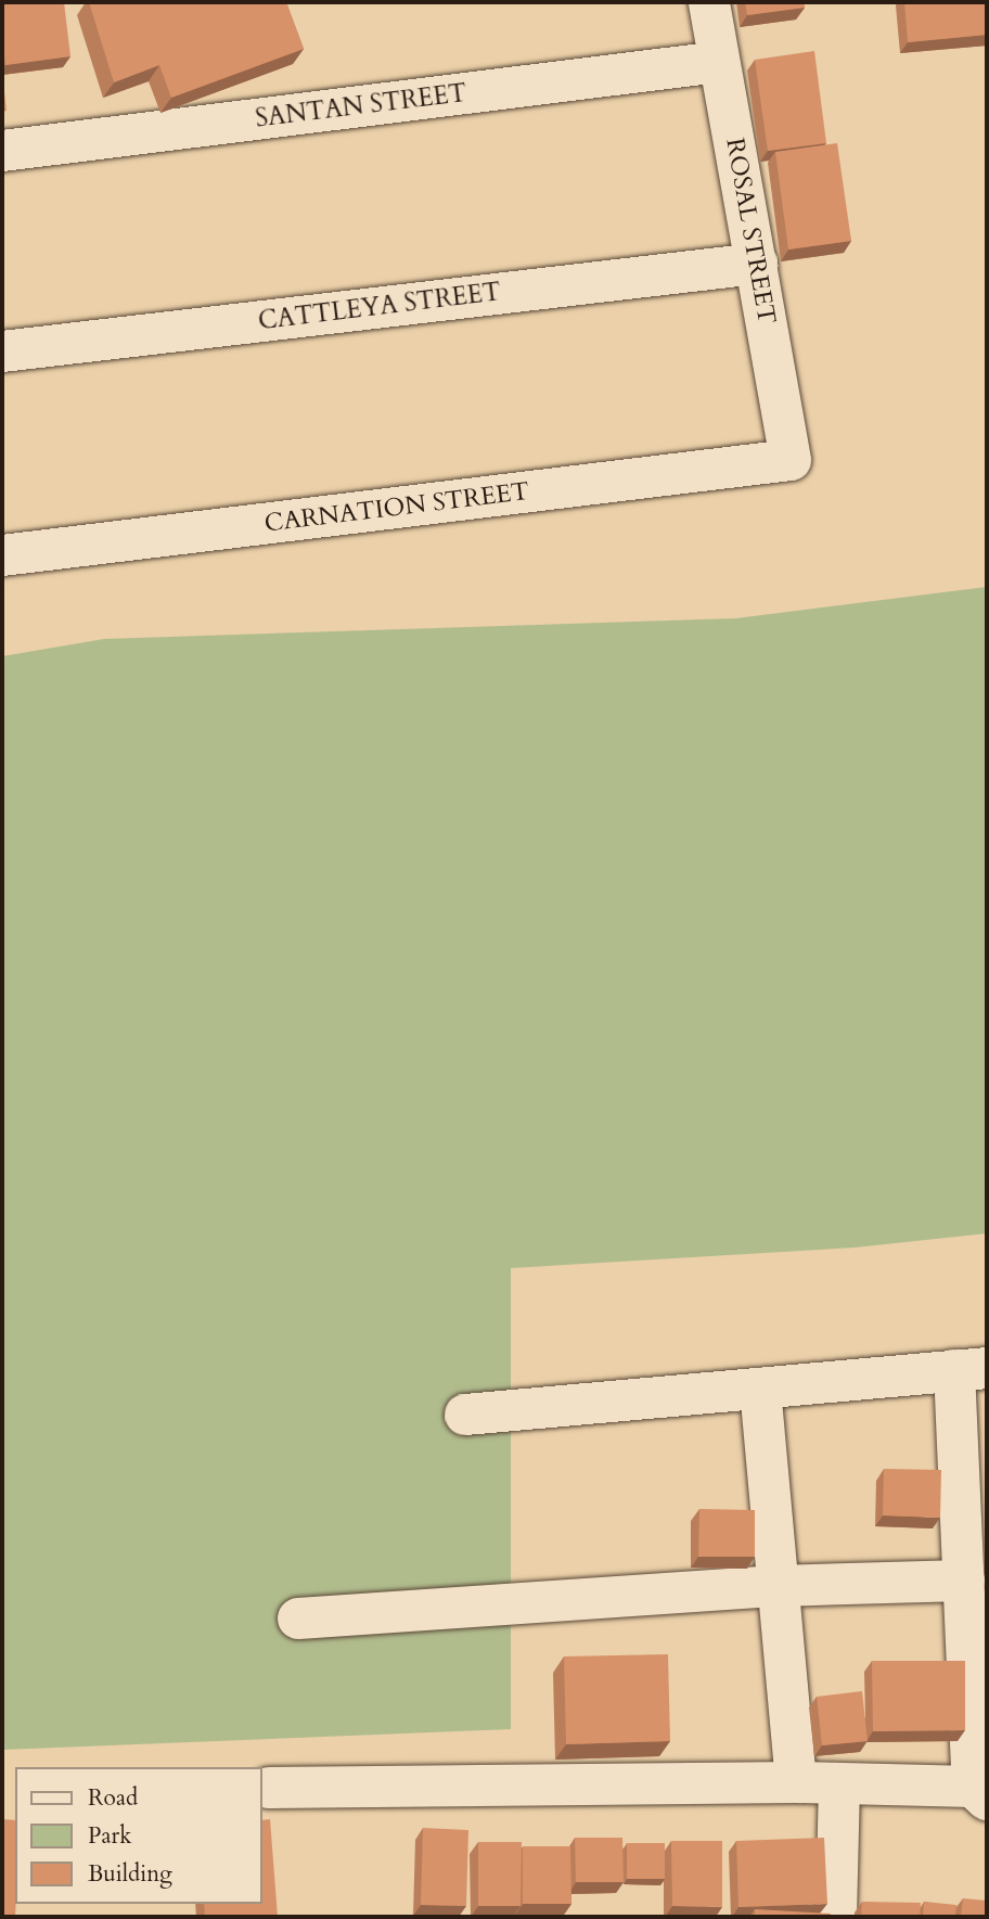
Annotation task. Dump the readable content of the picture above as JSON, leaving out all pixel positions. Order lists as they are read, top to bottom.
{
  "streets": {
    "street": [
      "SANTAN STREET",
      "ROSAL STREET",
      "CATTLEYA STREET",
      "CARNATION STREET"
    ]
  },
  "crossings": [
    ["SANTAN STREET", "ROSAL STREET"],
    ["ROSAL STREET", "CATTLEYA STREET"],
    ["ROSAL STREET", "CARNATION STREET"]
  ],
  "legend": ["Road", "Park", "Building"]
}
